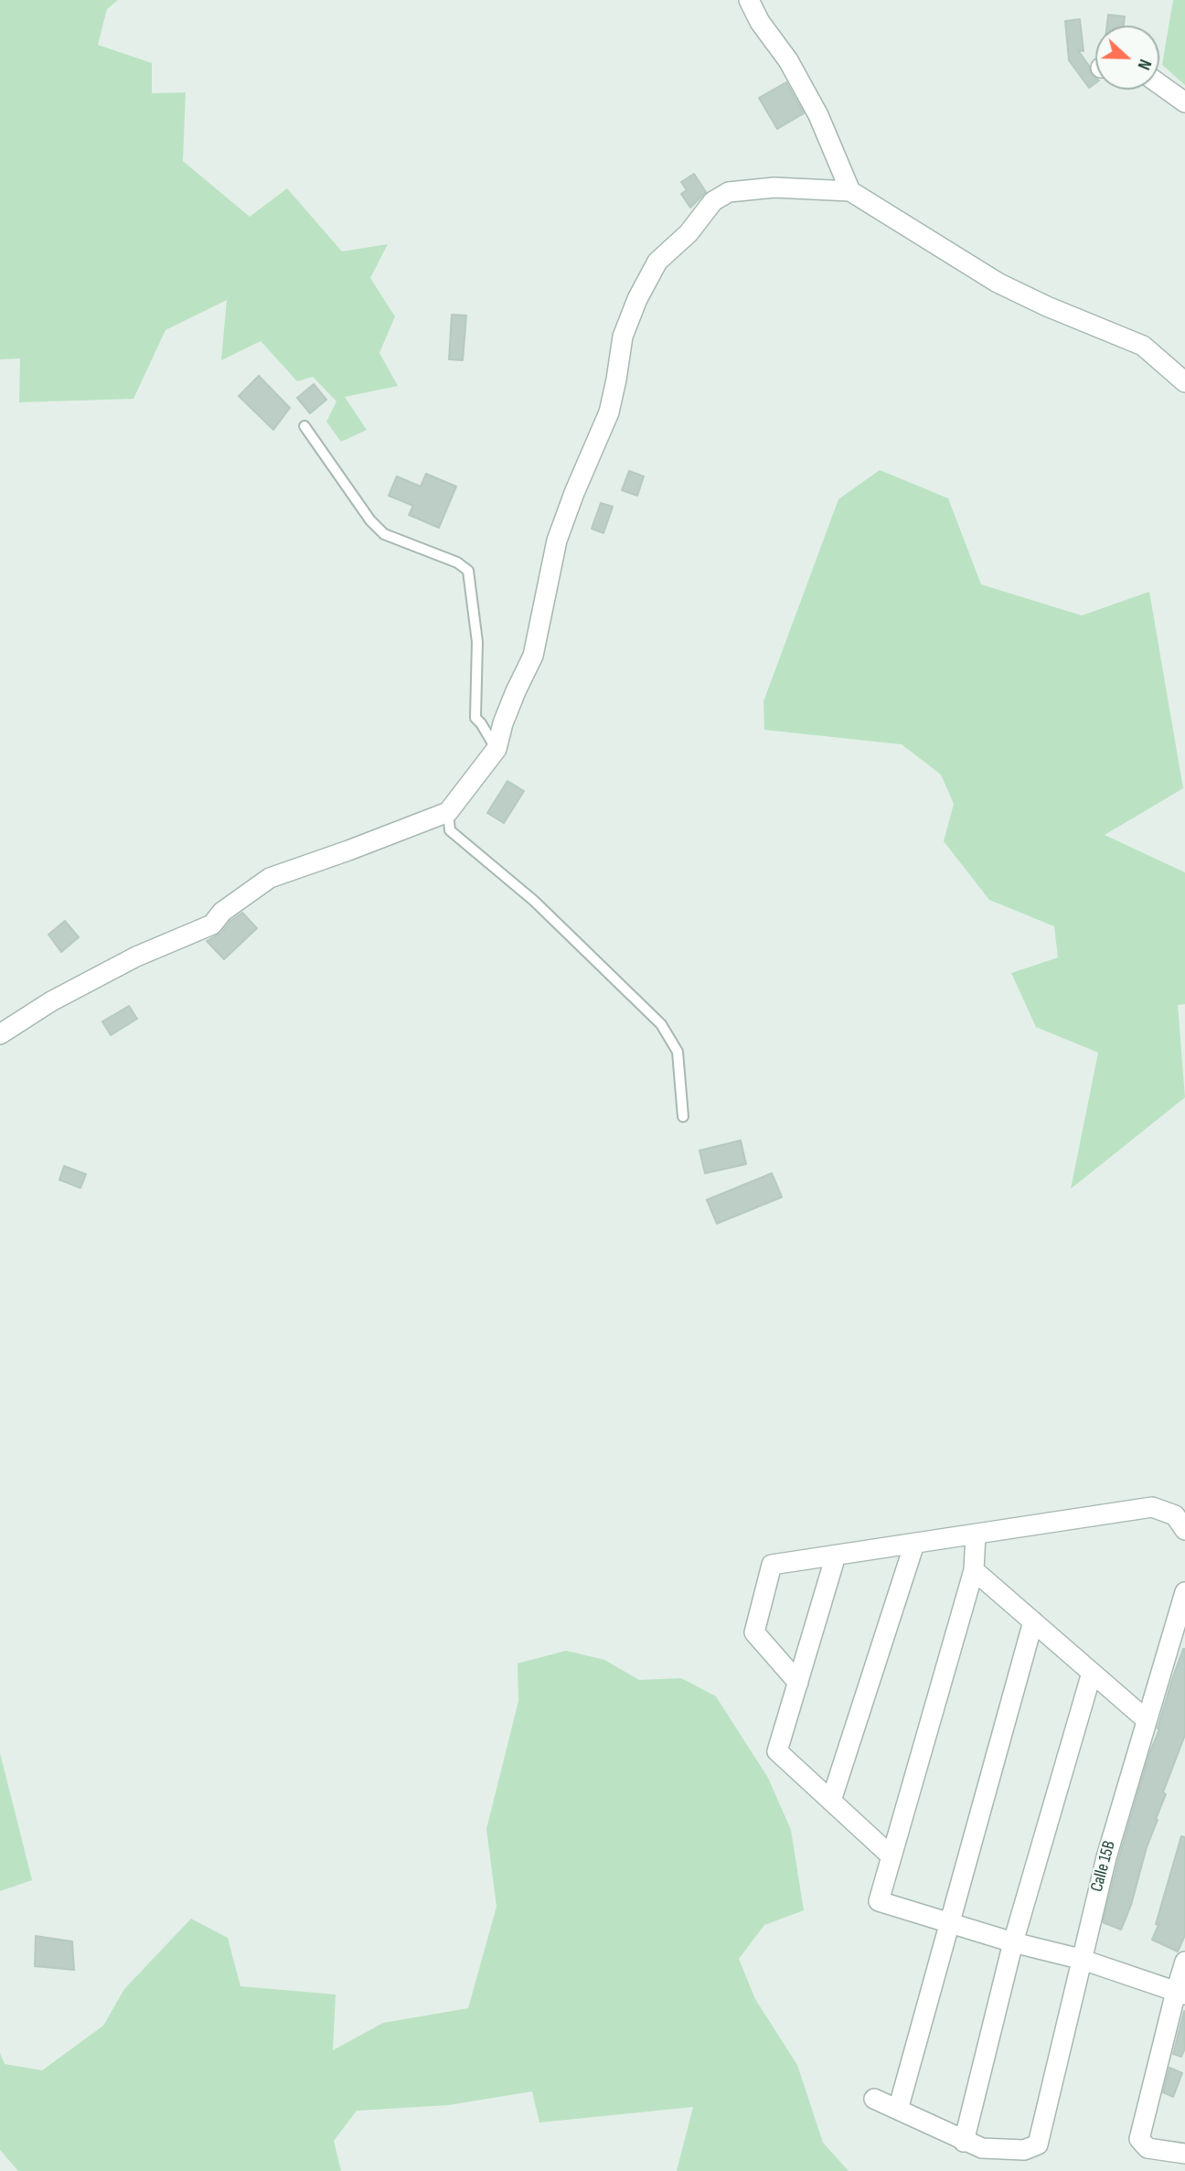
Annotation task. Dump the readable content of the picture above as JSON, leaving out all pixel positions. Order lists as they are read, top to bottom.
{
  "streets": {
    "street": ["Calle 15B"]
  },
  "north": "right"
}
